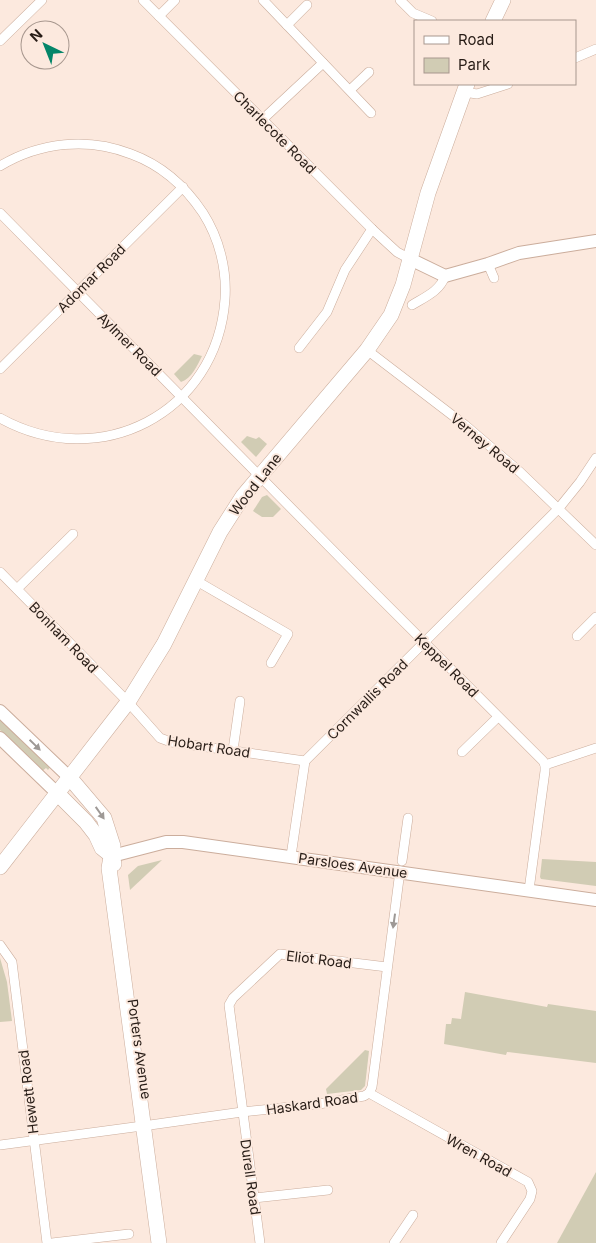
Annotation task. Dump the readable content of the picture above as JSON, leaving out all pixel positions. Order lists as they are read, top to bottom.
{
  "streets": {
    "main road": ["Wood Lane", "Porters Avenue"],
    "street": [
      "Charlecote Road",
      "Adomar Road",
      "Aylmer Road",
      "Verney Road",
      "Bonham Road",
      "Keppel Road",
      "Cornwallis Road",
      "Hobart Road",
      "Parsloes Avenue",
      "Eliot Road",
      "Hewett Road",
      "Haskard Road",
      "Wren Road",
      "Durell Road"
    ]
  },
  "crossings": [
    ["Charlecote Road", "Wood Lane"],
    ["Adomar Road", "Aylmer Road"],
    ["Aylmer Road", "Wood Lane"],
    ["Aylmer Road", "Keppel Road"],
    ["Verney Road", "Wood Lane"],
    ["Verney Road", "Cornwallis Road"],
    ["Wood Lane", "Bonham Road"],
    ["Wood Lane", "Keppel Road"],
    ["Wood Lane", "Hobart Road"],
    ["Wood Lane", "Porters Avenue"],
    ["Bonham Road", "Hobart Road"],
    ["Keppel Road", "Cornwallis Road"],
    ["Cornwallis Road", "Hobart Road"],
    ["Parsloes Avenue", "Porters Avenue"],
    ["Parsloes Avenue", "Haskard Road"],
    ["Eliot Road", "Haskard Road"],
    ["Eliot Road", "Durell Road"],
    ["Porters Avenue", "Haskard Road"],
    ["Hewett Road", "Haskard Road"],
    ["Haskard Road", "Wren Road"],
    ["Haskard Road", "Durell Road"]
  ],
  "legend": ["Road", "Park"],
  "north": "top left"
}
